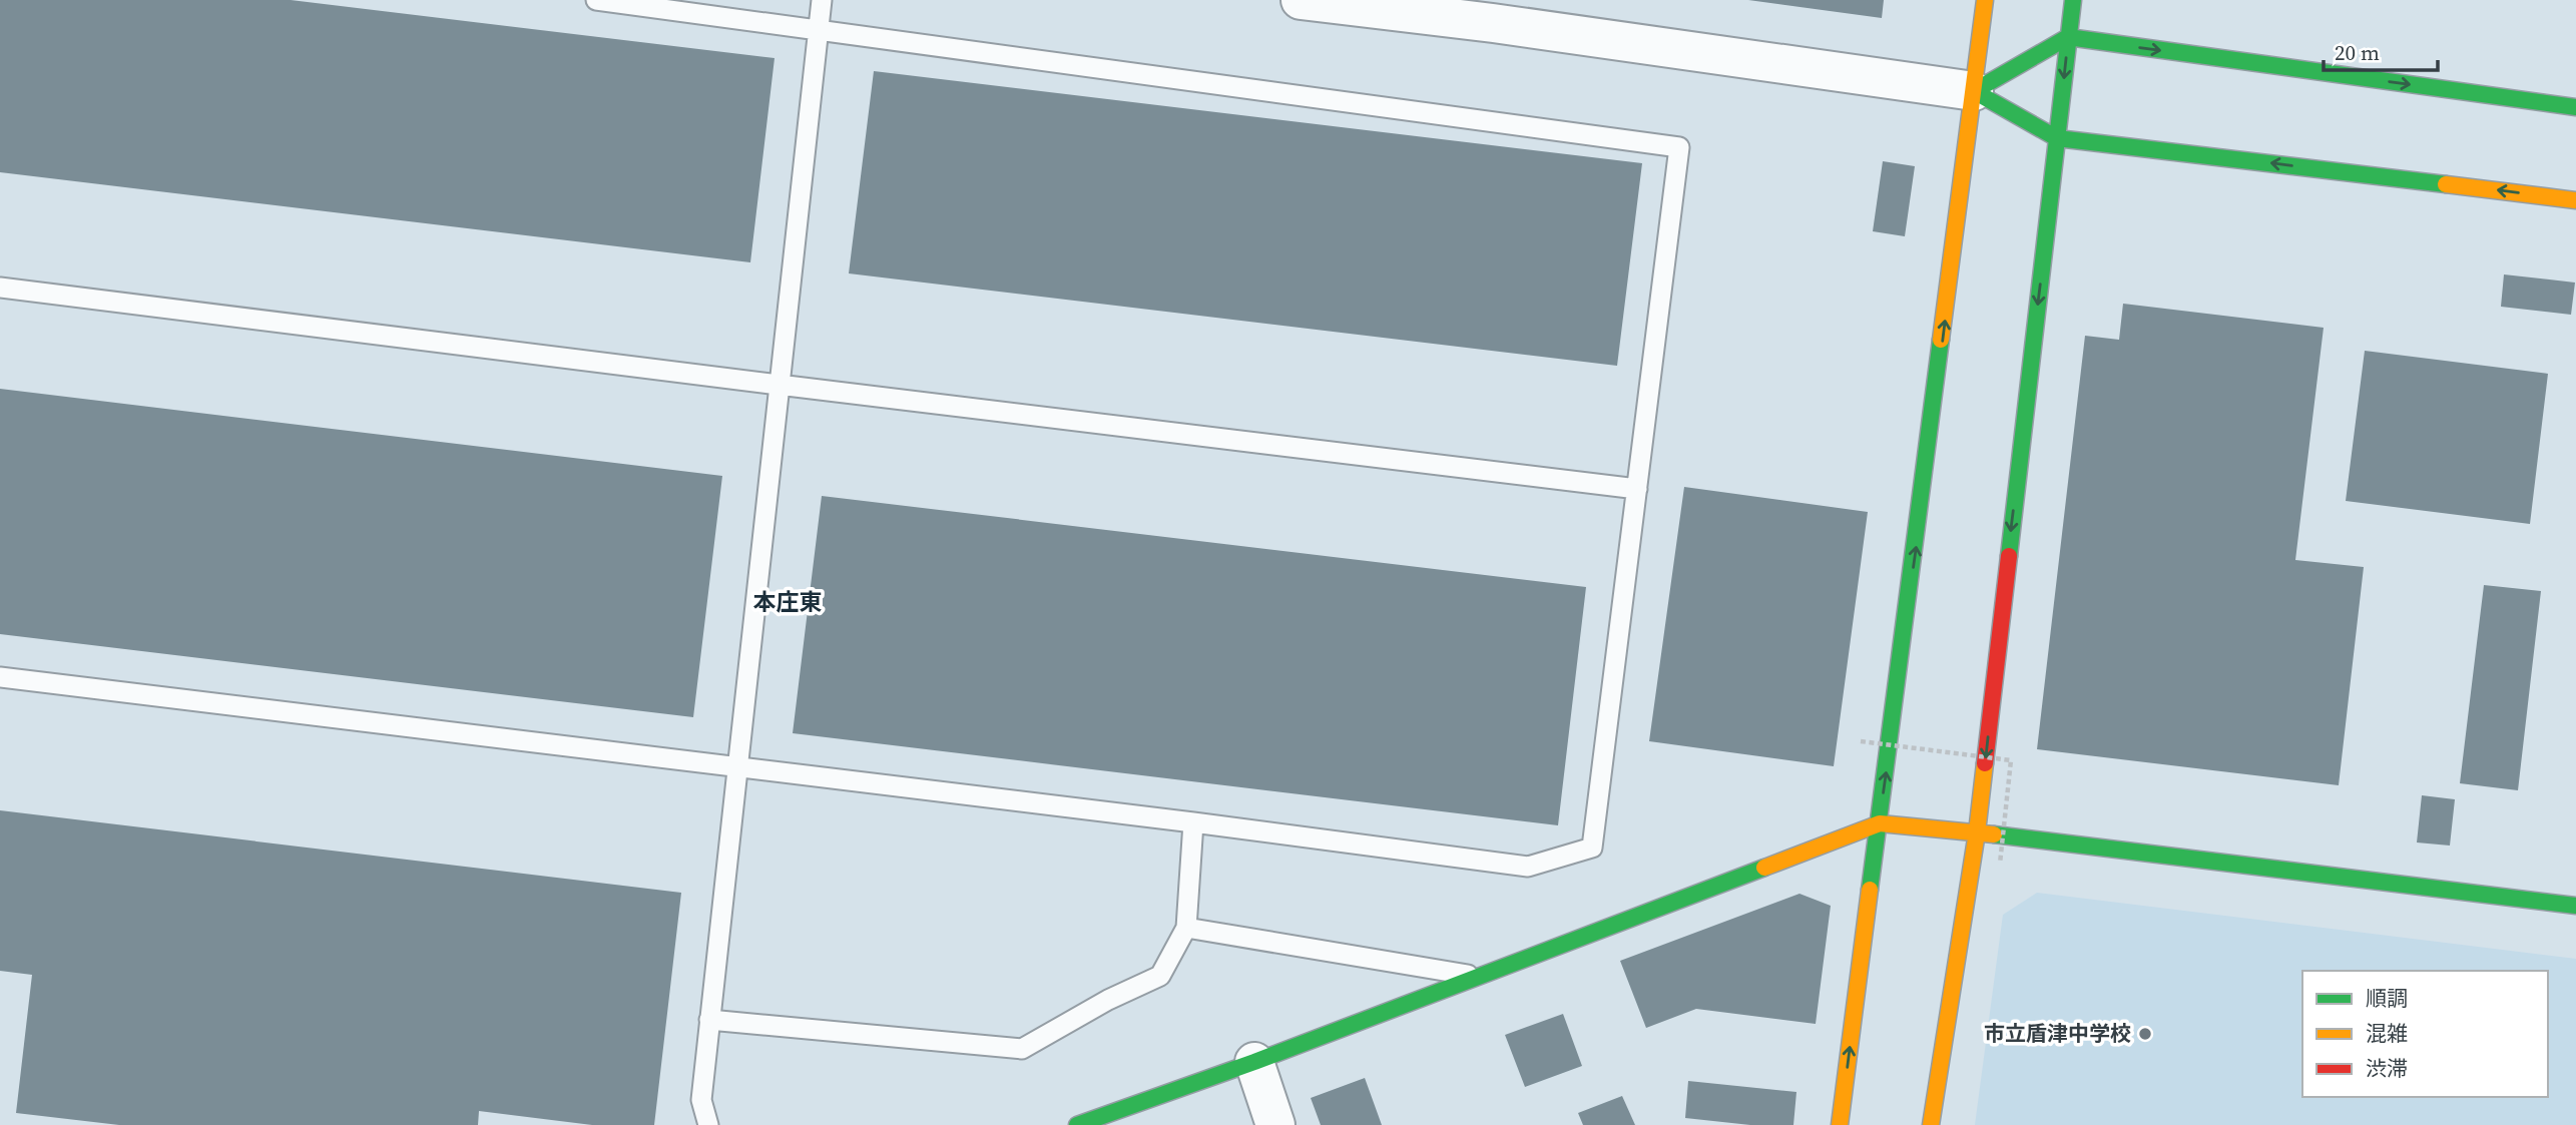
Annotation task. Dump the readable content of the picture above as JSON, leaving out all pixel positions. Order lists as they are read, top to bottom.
{
  "districts": ["本庄東"],
  "places": ["市立盾津中学校"],
  "legend": ["順調", "混雑", "渋滞"],
  "scale_bar": "20 m"
}
